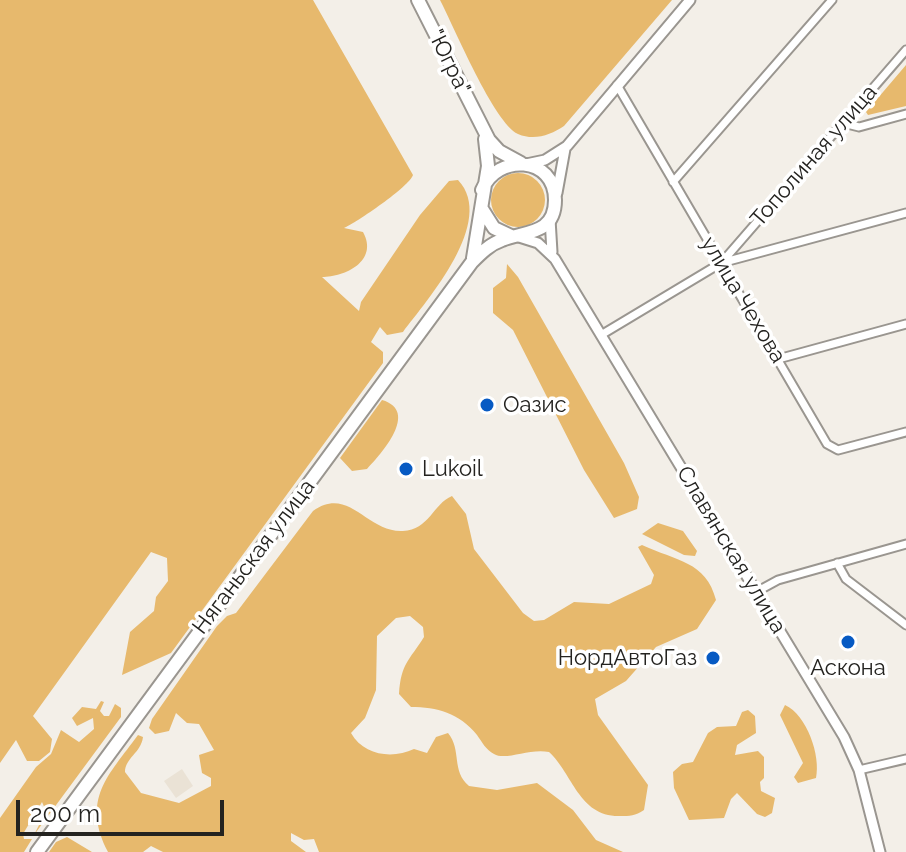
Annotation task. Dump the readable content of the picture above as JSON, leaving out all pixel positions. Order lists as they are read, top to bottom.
{
  "streets": {
    "highway": ["\"Югра\"", "Няганьская улица"],
    "street": ["Тополиная улица", "улица Чехова", "Славянская улица"]
  },
  "crossings": [
    ["Тополиная улица", "улица Чехова"]
  ],
  "places": [
    "Оазис",
    "Lukoil",
    "Аскона",
    "НордАвтоГаз"
  ],
  "scale_bar": "200 m"
}
